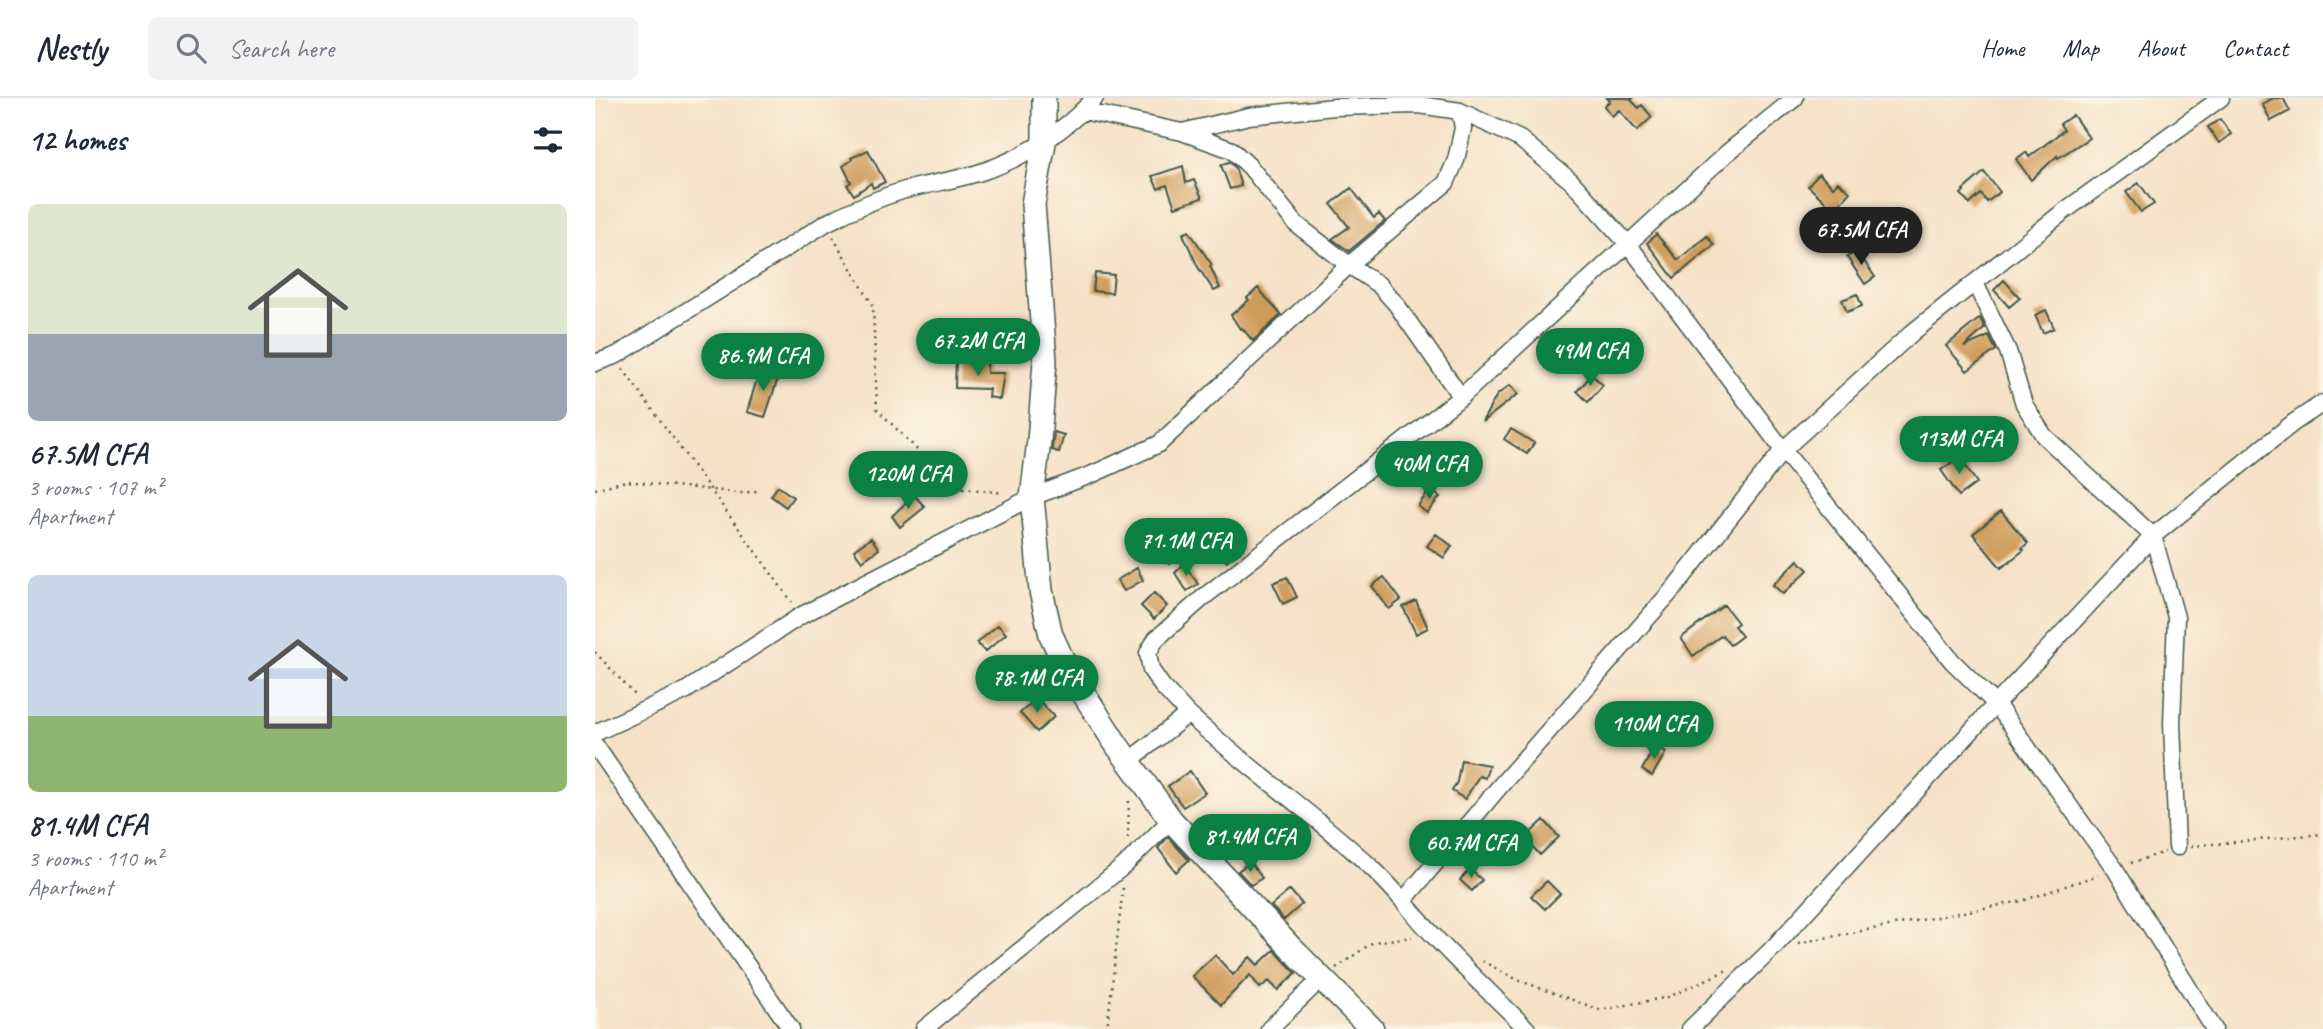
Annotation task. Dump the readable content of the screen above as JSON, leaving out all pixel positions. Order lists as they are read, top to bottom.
{
  "page": {
    "header": "Nestly",
    "search": "Search here",
    "nav": [
      "Home",
      "Map",
      "About",
      "Contact"
    ],
    "heading": "12 homes",
    "list": [
      {
        "name": "67.5M CFA",
        "note": "3 rooms · 107 m² · Apartment"
      },
      {
        "name": "81.4M CFA",
        "note": "3 rooms · 110 m² · Apartment"
      }
    ],
    "price": [
      "67.5M CFA",
      "67.2M CFA",
      "49M CFA",
      "86.9M CFA",
      "113M CFA",
      "40M CFA",
      "120M CFA",
      "71.1M CFA",
      "78.1M CFA",
      "110M CFA",
      "81.4M CFA",
      "60.7M CFA"
    ]
  }
}
